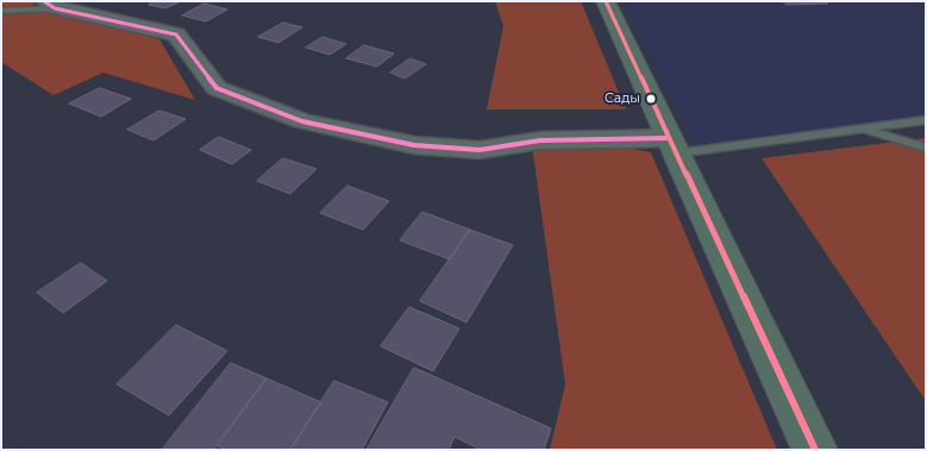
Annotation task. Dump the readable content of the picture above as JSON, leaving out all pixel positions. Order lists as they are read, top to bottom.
{
  "places": ["Сады"]
}
